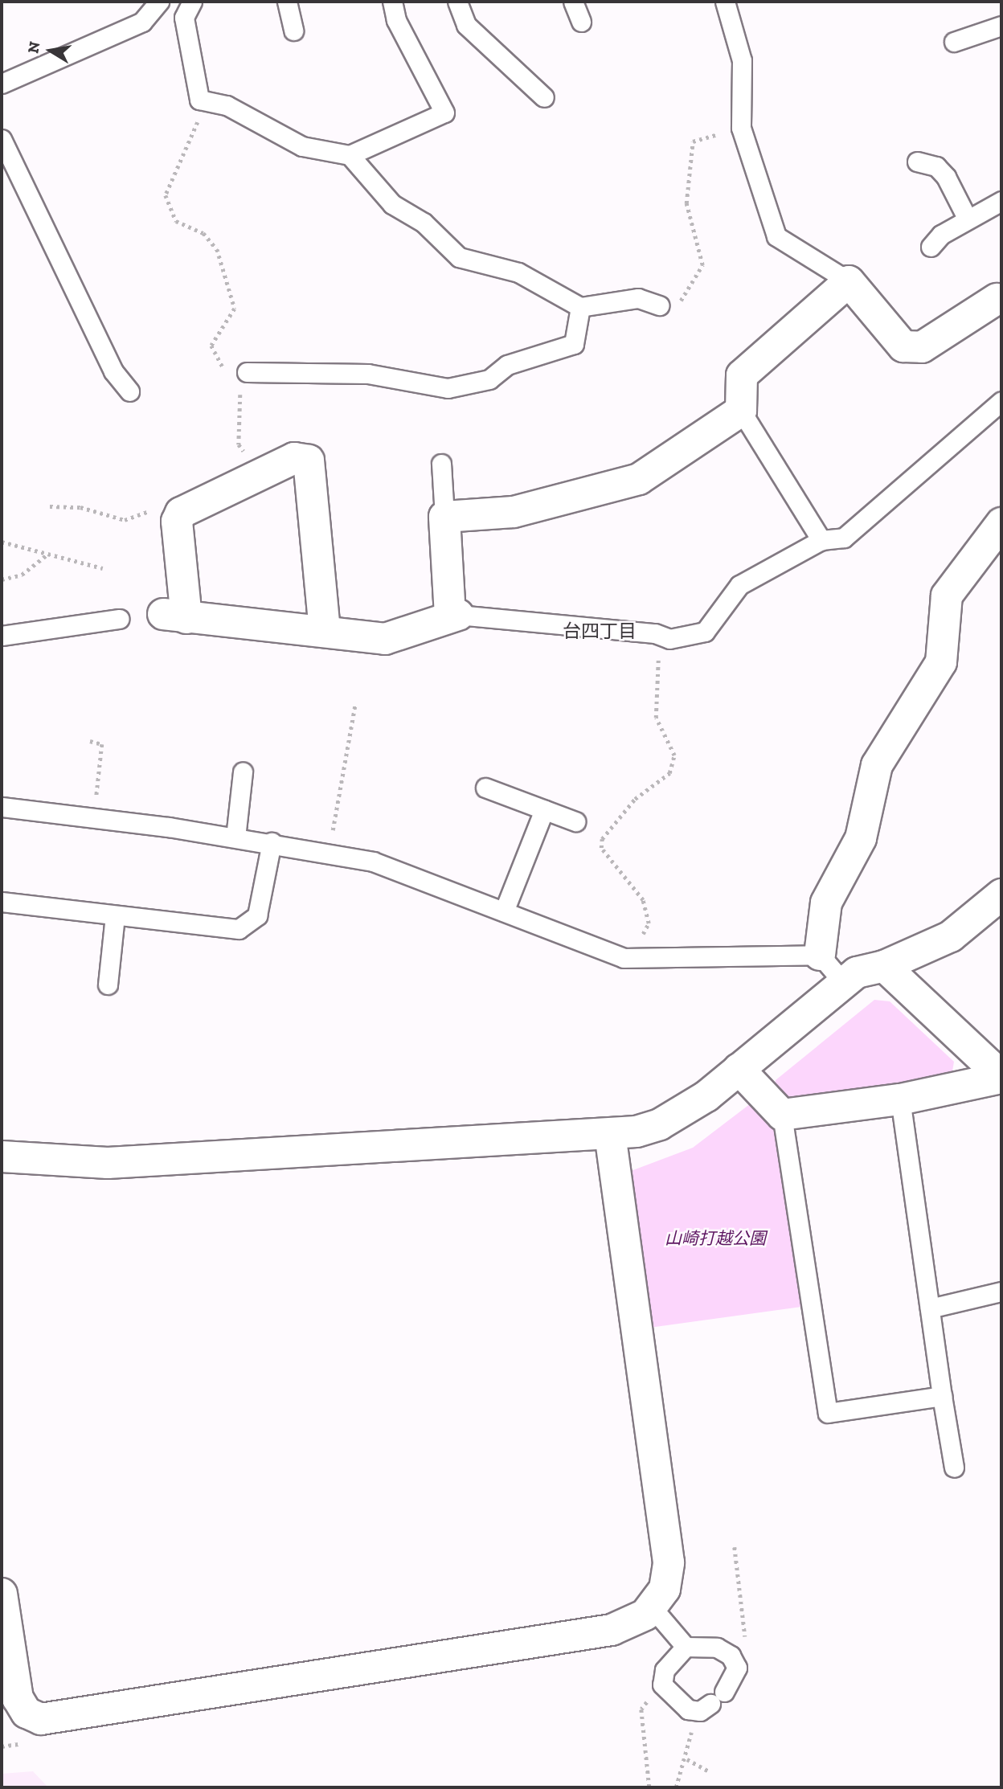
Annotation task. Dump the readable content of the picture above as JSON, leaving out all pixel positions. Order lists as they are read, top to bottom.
{
  "districts": ["台四丁目"],
  "parks": ["山崎打越公園"],
  "north": "left"
}
